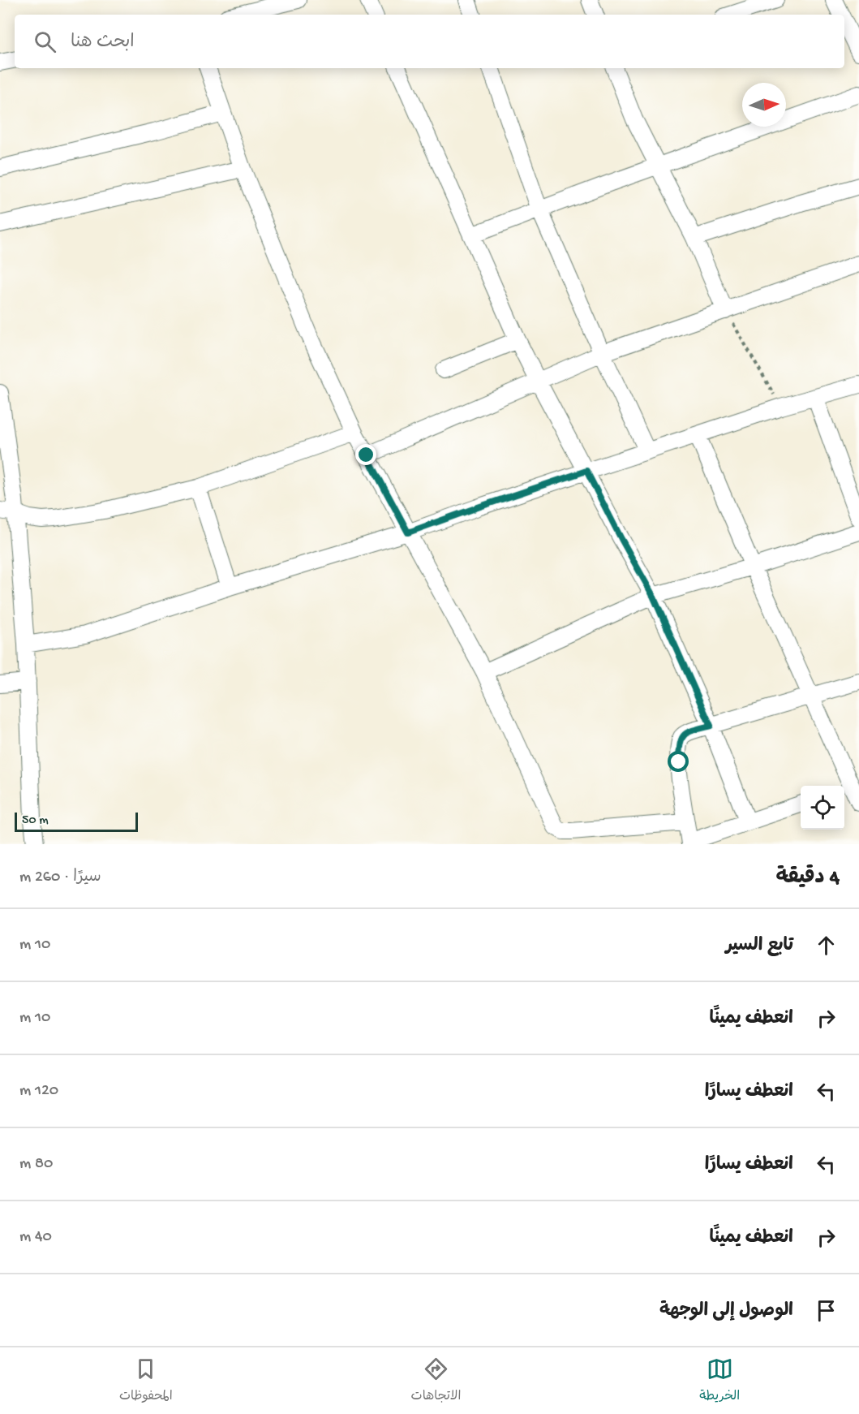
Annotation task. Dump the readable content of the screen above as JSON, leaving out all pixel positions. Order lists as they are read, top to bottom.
{
  "scale_bar": "50 m",
  "north": "right",
  "page": {
    "search": "ابحث هنا",
    "scale": "50 m",
    "heading": ["4 دقيقة", "سيرًا · 260 m"],
    "list": [
      ["تابع السير", "10 m"],
      ["انعطف يمينًا", "10 m"],
      ["انعطف يسارًا", "120 m"],
      ["انعطف يسارًا", "80 m"],
      ["انعطف يمينًا", "40 m"],
      "الوصول إلى الوجهة"
    ],
    "nav": ["الخريطة", "الاتجاهات", "المحفوظات"]
  }
}
